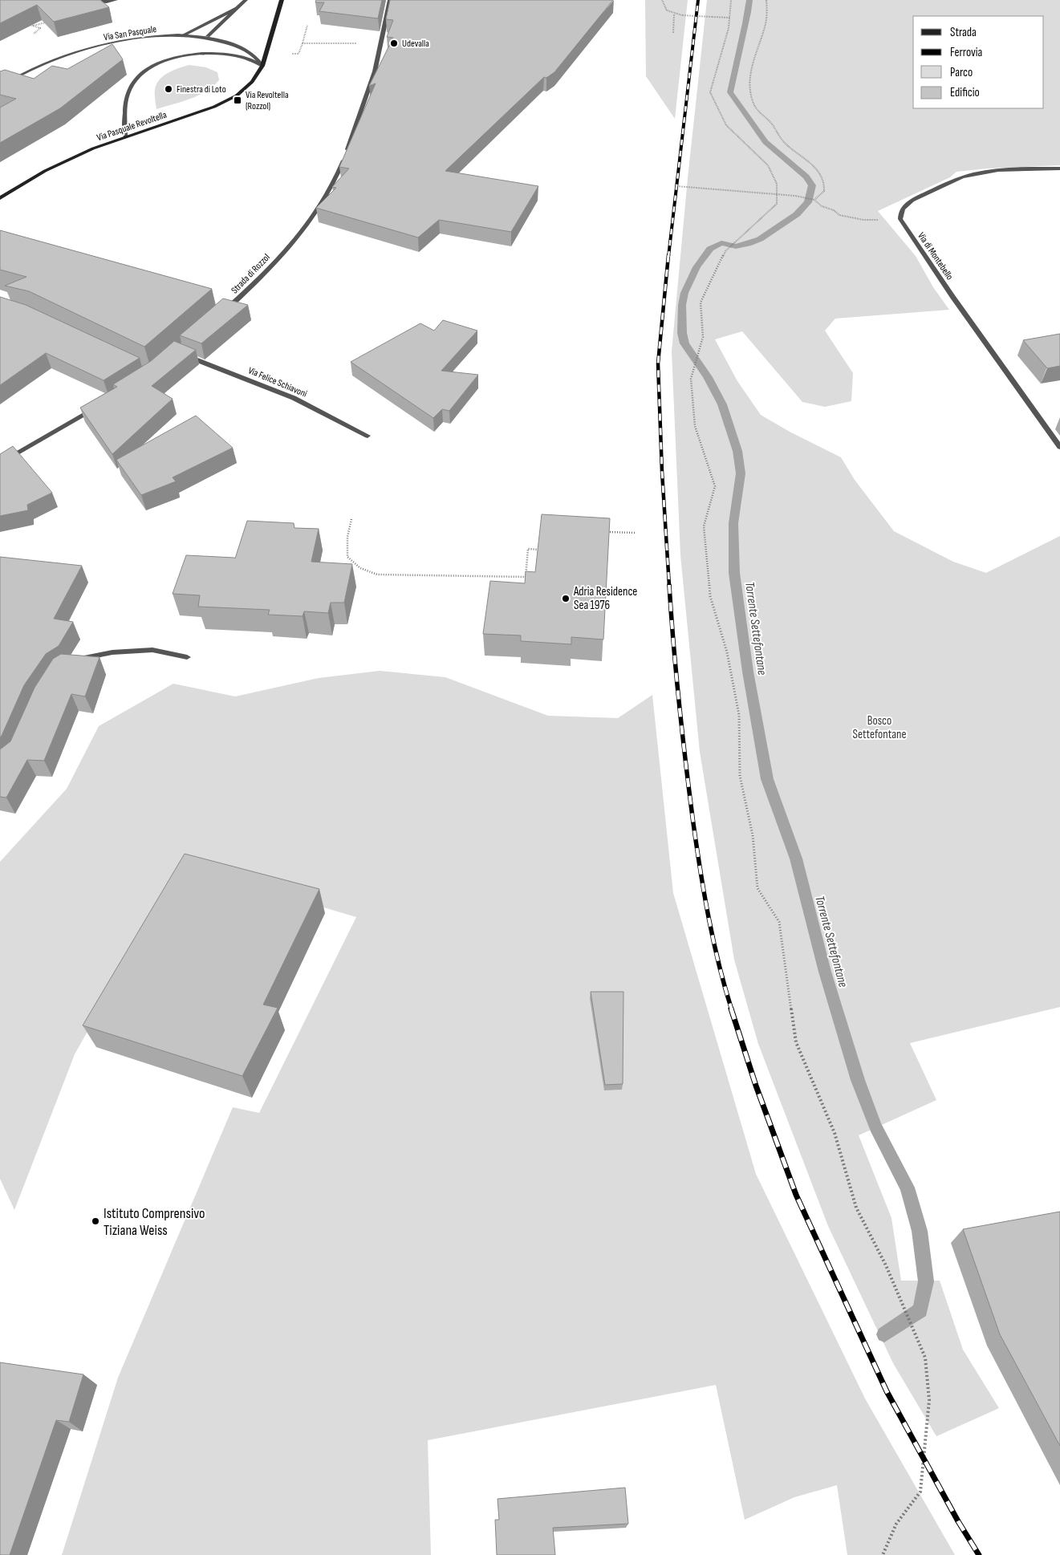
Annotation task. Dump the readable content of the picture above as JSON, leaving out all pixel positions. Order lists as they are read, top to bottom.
{
  "streets": {
    "main road": ["Via Pasquale Revoltella"],
    "street": [
      "Via San Pasquale",
      "Via di Montebello",
      "Strada di Rozzol",
      "Via Felice Schiavoni"
    ]
  },
  "crossings": [
    ["Via San Pasquale", "Via Pasquale Revoltella"]
  ],
  "water": ["Torrente Settefontane"],
  "parks": ["Bosco Settefontane"],
  "places": {
    "other": [
      "Udevalla",
      "Finestra di Loto",
      "Adria Residence Sea 1976",
      "Istituto Comprensivo Tiziana Weiss"
    ],
    "transit": ["Via Revoltella (Rozzol)"]
  },
  "legend": [
    "Strada",
    "Ferrovia",
    "Parco",
    "Edificio"
  ]
}
